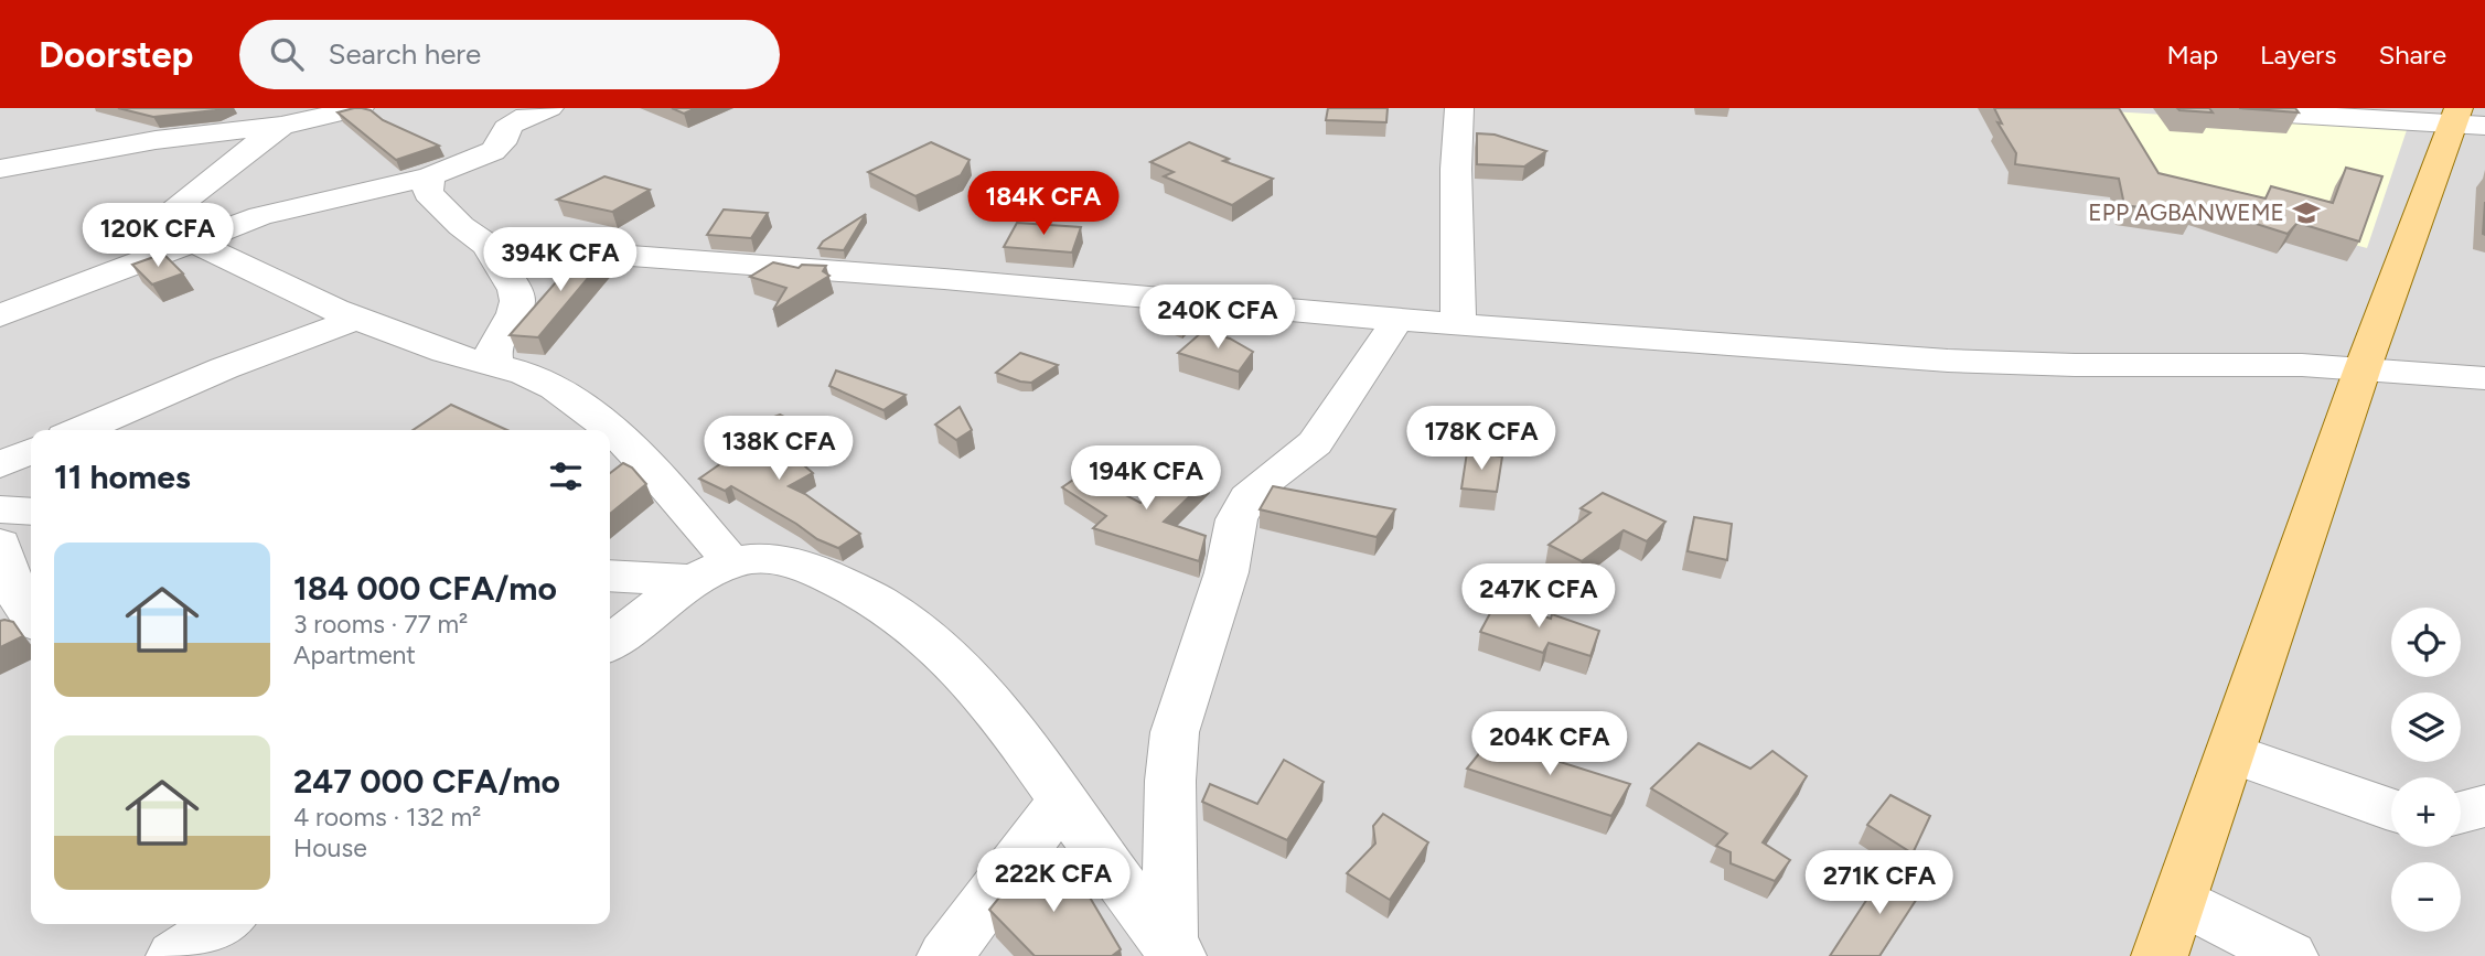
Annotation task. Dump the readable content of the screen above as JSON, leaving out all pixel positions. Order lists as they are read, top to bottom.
{
  "places": {
    "school or university": ["EPP AGBANWEME"]
  },
  "page": {
    "header": "Doorstep",
    "search": "Search here",
    "nav": ["Map", "Layers", "Share"],
    "price": [
      "184K CFA",
      "120K CFA",
      "394K CFA",
      "240K CFA",
      "178K CFA",
      "138K CFA",
      "194K CFA",
      "247K CFA",
      "204K CFA",
      "222K CFA",
      "271K CFA"
    ],
    "heading": "11 homes",
    "list": [
      {
        "name": "184 000 CFA/mo",
        "note": "3 rooms · 77 m² · Apartment"
      },
      {
        "name": "247 000 CFA/mo",
        "note": "4 rooms · 132 m² · House"
      }
    ],
    "map_buttons": ["+", "−"]
  }
}
